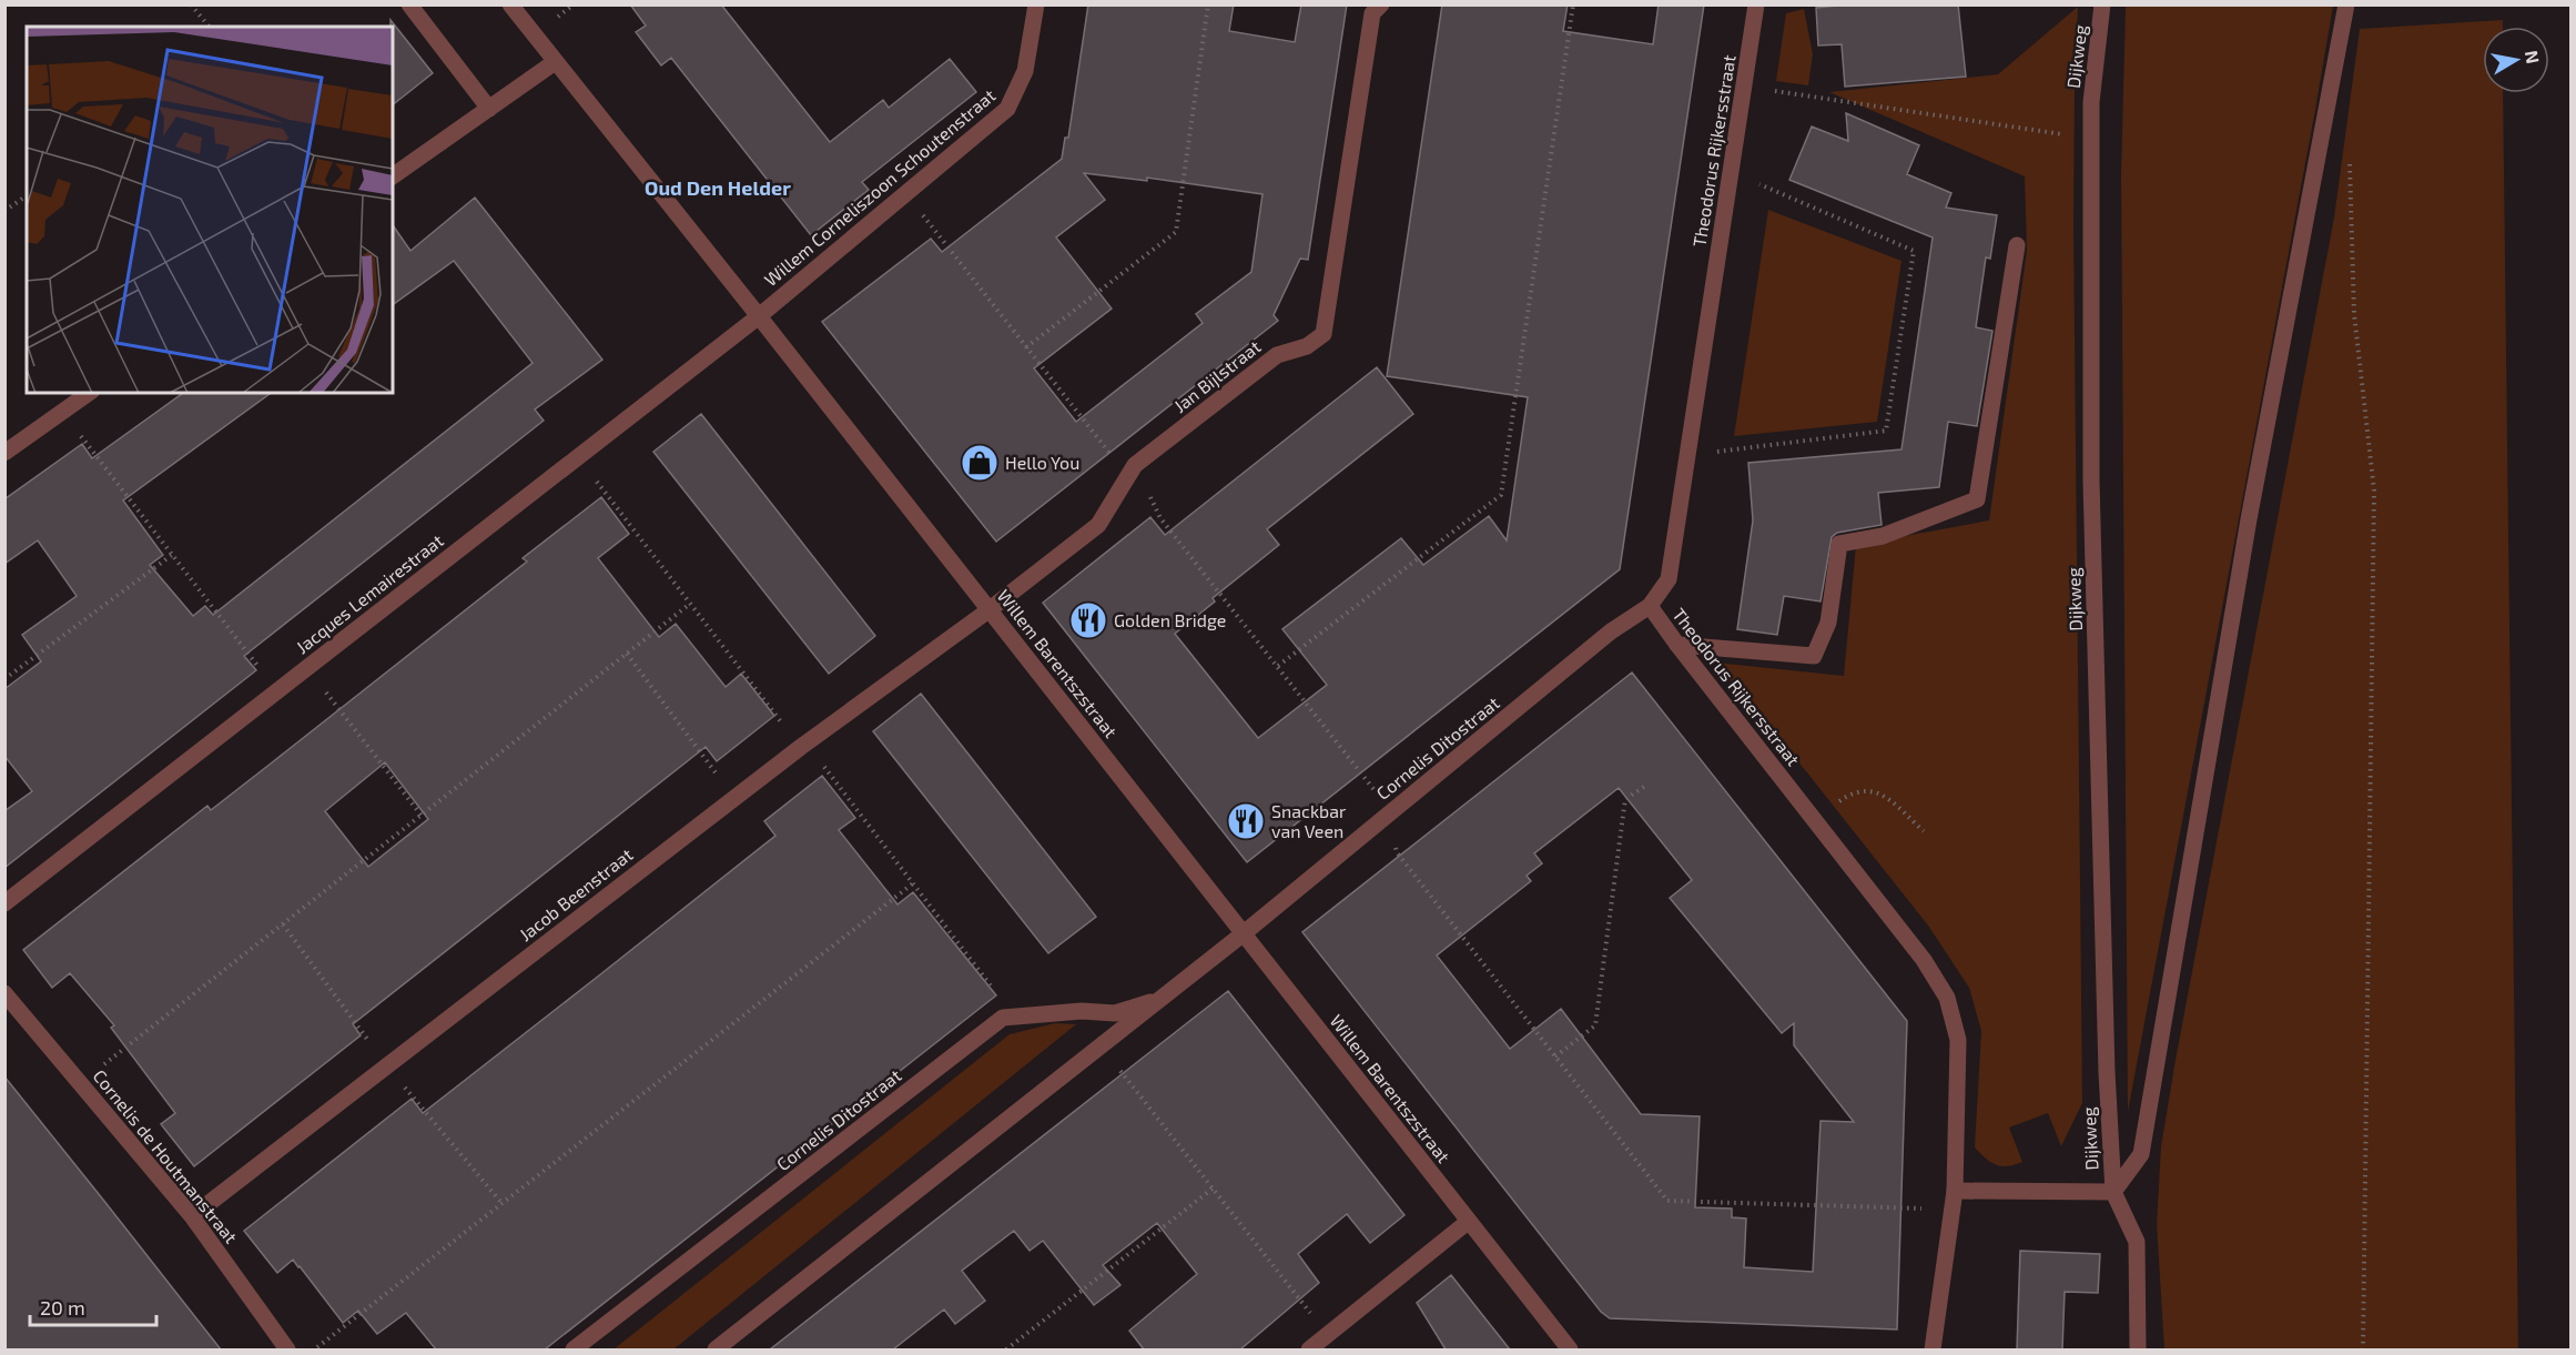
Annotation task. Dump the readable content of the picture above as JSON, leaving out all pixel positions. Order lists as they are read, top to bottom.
{
  "streets": {
    "street": [
      "Dijkweg",
      "Theodorus Rijkersstraat",
      "Willem Corneliszoon Schoutenstraat",
      "Jan Bijlstraat",
      "Jacques Lemairestraat",
      "Willem Barentszstraat",
      "Cornelis Ditostraat",
      "Jacob Beenstraat",
      "Cornelis de Houtmanstraat"
    ]
  },
  "crossings": [
    ["Dijkweg", "Theodorus Rijkersstraat"],
    ["Theodorus Rijkersstraat", "Cornelis Ditostraat"],
    ["Willem Corneliszoon Schoutenstraat", "Jacques Lemairestraat"],
    ["Willem Corneliszoon Schoutenstraat", "Willem Barentszstraat"],
    ["Jan Bijlstraat", "Willem Barentszstraat"],
    ["Jan Bijlstraat", "Jacob Beenstraat"],
    ["Jacques Lemairestraat", "Willem Barentszstraat"],
    ["Willem Barentszstraat", "Cornelis Ditostraat"],
    ["Willem Barentszstraat", "Jacob Beenstraat"],
    ["Jacob Beenstraat", "Cornelis de Houtmanstraat"]
  ],
  "districts": ["Oud Den Helder"],
  "places": {
    "shop": ["Hello You"],
    "restaurant": ["Golden Bridge", "Snackbar van Veen"]
  },
  "scale_bar": "20 m",
  "north": "right"
}
